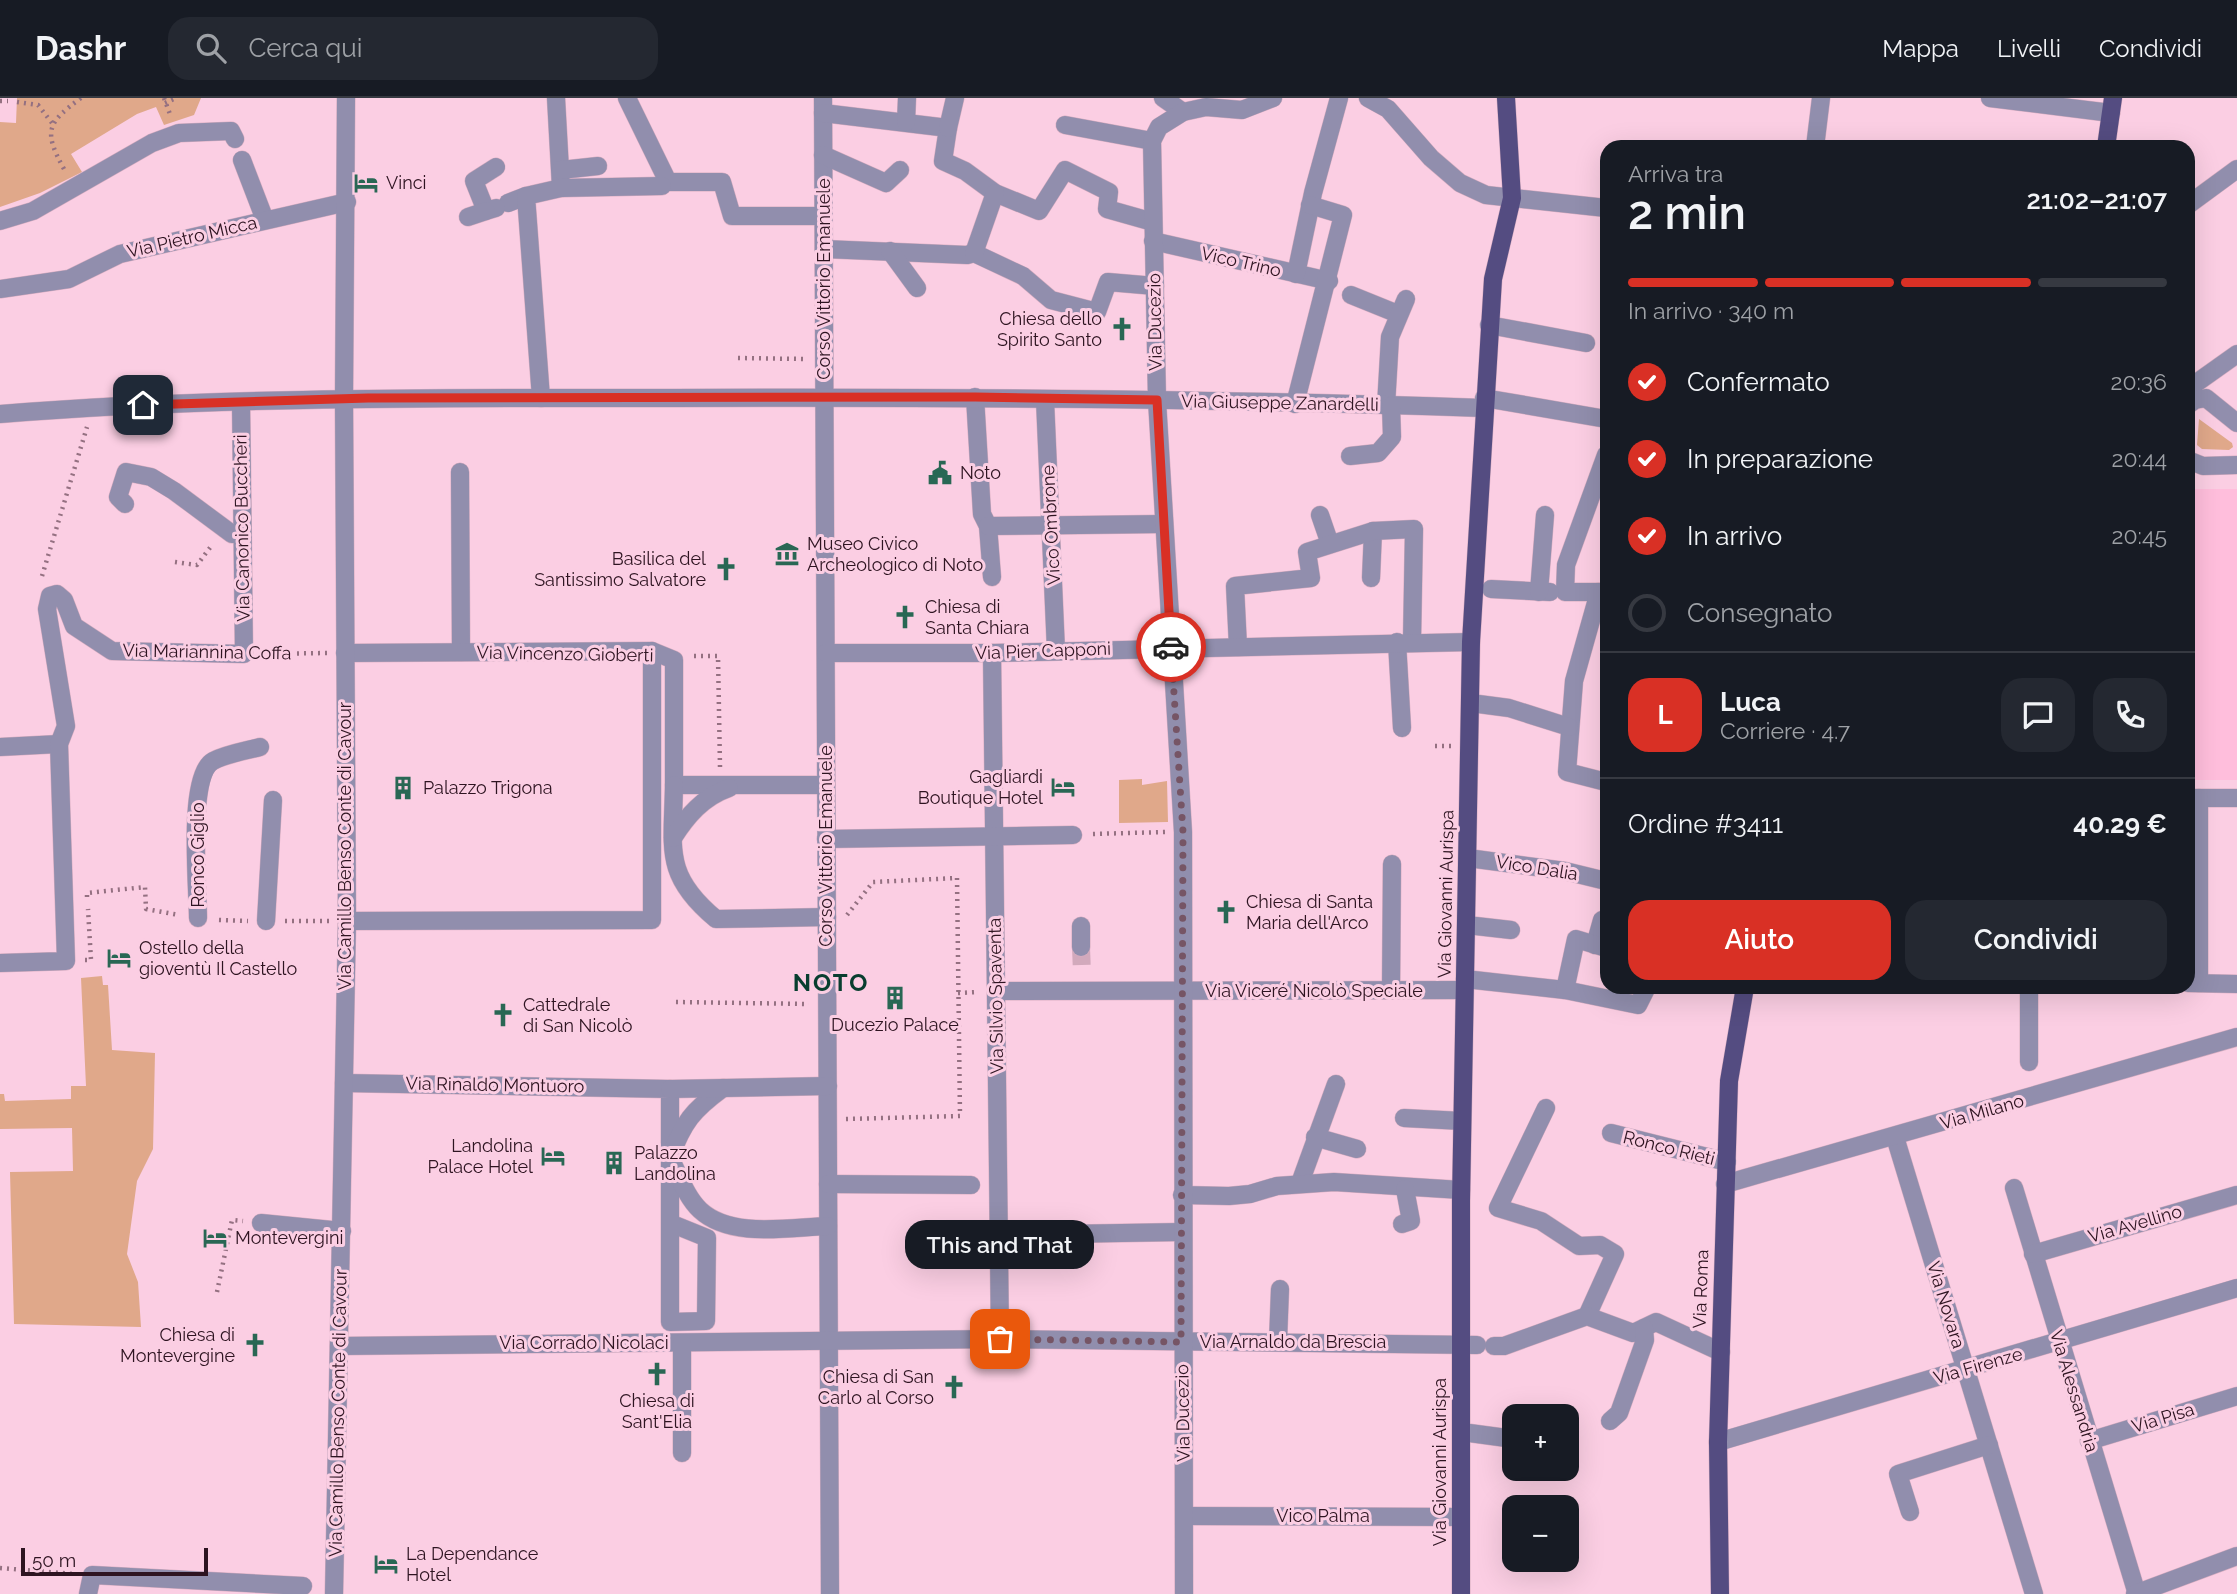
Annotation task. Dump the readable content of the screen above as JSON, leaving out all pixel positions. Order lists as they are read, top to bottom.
{
  "streets": {
    "main road": ["Via Giovanni Aurispa", "Via Roma"],
    "street": [
      "Via Pietro Micca",
      "Vico Trino",
      "Corso Vittorio Emanuele",
      "Via Ducezio",
      "Via Giuseppe Zanardelli",
      "Vico Ombrone",
      "Via Canonico Buccheri",
      "Via Pier Capponi",
      "Via Mariannina Coffa",
      "Via Vincenzo Gioberti",
      "Via Camillo Benso Conte di Cavour",
      "Ronco Giglio",
      "Vico Dalia",
      "Via Viceré Nicolò Speciale",
      "Via Silvio Spaventa",
      "Via Rinaldo Montuoro",
      "Via Milano",
      "Ronco Rieti",
      "Via Avellino",
      "Via Novara",
      "Via Arnaldo da Brescia",
      "Via Corrado Nicolaci",
      "Via Firenze",
      "Via Alessandria",
      "Via Pisa",
      "Vico Palma"
    ]
  },
  "crossings": [
    ["Via Pietro Micca", "Via Camillo Benso Conte di Cavour"],
    ["Vico Trino", "Via Ducezio"],
    ["Corso Vittorio Emanuele", "Via Giuseppe Zanardelli"],
    ["Corso Vittorio Emanuele", "Via Pier Capponi"],
    ["Corso Vittorio Emanuele", "Via Vincenzo Gioberti"],
    ["Corso Vittorio Emanuele", "Via Rinaldo Montuoro"],
    ["Corso Vittorio Emanuele", "Via Arnaldo da Brescia"],
    ["Corso Vittorio Emanuele", "Via Corrado Nicolaci"],
    ["Via Ducezio", "Via Giuseppe Zanardelli"],
    ["Via Ducezio", "Via Pier Capponi"],
    ["Via Ducezio", "Via Viceré Nicolò Speciale"],
    ["Via Ducezio", "Via Arnaldo da Brescia"],
    ["Via Ducezio", "Vico Palma"],
    ["Via Giuseppe Zanardelli", "Vico Ombrone"],
    ["Via Giuseppe Zanardelli", "Via Canonico Buccheri"],
    ["Via Giuseppe Zanardelli", "Via Camillo Benso Conte di Cavour"],
    ["Via Giuseppe Zanardelli", "Via Giovanni Aurispa"],
    ["Vico Ombrone", "Via Pier Capponi"],
    ["Via Canonico Buccheri", "Via Mariannina Coffa"],
    ["Via Pier Capponi", "Via Giovanni Aurispa"],
    ["Via Pier Capponi", "Via Silvio Spaventa"],
    ["Via Mariannina Coffa", "Via Vincenzo Gioberti"],
    ["Via Mariannina Coffa", "Via Camillo Benso Conte di Cavour"],
    ["Via Vincenzo Gioberti", "Via Camillo Benso Conte di Cavour"],
    ["Via Camillo Benso Conte di Cavour", "Via Rinaldo Montuoro"],
    ["Via Camillo Benso Conte di Cavour", "Via Corrado Nicolaci"],
    ["Vico Dalia", "Via Giovanni Aurispa"],
    ["Via Giovanni Aurispa", "Via Viceré Nicolò Speciale"],
    ["Via Giovanni Aurispa", "Via Arnaldo da Brescia"],
    ["Via Giovanni Aurispa", "Vico Palma"],
    ["Via Viceré Nicolò Speciale", "Via Silvio Spaventa"],
    ["Via Silvio Spaventa", "Via Arnaldo da Brescia"],
    ["Via Milano", "Via Roma"],
    ["Via Milano", "Via Novara"],
    ["Ronco Rieti", "Via Roma"],
    ["Via Avellino", "Via Alessandria"],
    ["Via Roma", "Via Firenze"],
    ["Via Novara", "Via Firenze"],
    ["Via Arnaldo da Brescia", "Via Corrado Nicolaci"],
    ["Via Firenze", "Via Alessandria"],
    ["Via Alessandria", "Via Pisa"]
  ],
  "districts": ["NOTO"],
  "places": {
    "hotel": [
      "Vinci",
      "Gagliardi Boutique Hotel",
      "Ostello della gioventù Il Castello",
      "Landolina Palace Hotel",
      "Montevergini",
      "La Dependance Hotel"
    ],
    "church": [
      "Chiesa dello Spirito Santo",
      "Basilica del Santissimo Salvatore",
      "Chiesa di Santa Chiara",
      "Chiesa di Santa Maria dell'Arco",
      "Cattedrale di San Nicolò",
      "Chiesa di Montevergine",
      "Chiesa di Sant'Elia",
      "Chiesa di San Carlo al Corso"
    ],
    "public building": ["Noto"],
    "museum": ["Museo Civico Archeologico di Noto"],
    "building": ["Palazzo Trigona", "Ducezio Palace", "Palazzo Landolina"],
    "other": ["This and That"]
  },
  "scale_bar": "50 m",
  "page": {
    "header": "Dashr",
    "search": "Cerca qui",
    "nav": ["Mappa", "Livelli", "Condividi"],
    "heading": ["2 min", "Arriva tra", "21:02–21:07"],
    "panel": [
      "Luca",
      "Corriere · 4.7",
      "Ordine #3411",
      "40.29 €"
    ],
    "bar": "In arrivo · 340 m",
    "list": [
      ["Confermato", "20:36"],
      ["In preparazione", "20:44"],
      ["In arrivo", "20:45"],
      "Consegnato"
    ],
    "round": "L",
    "buttons": ["Aiuto", "Condividi"],
    "bubble": "This and That",
    "map_buttons": ["+", "−"],
    "scale": "50 m"
  }
}
